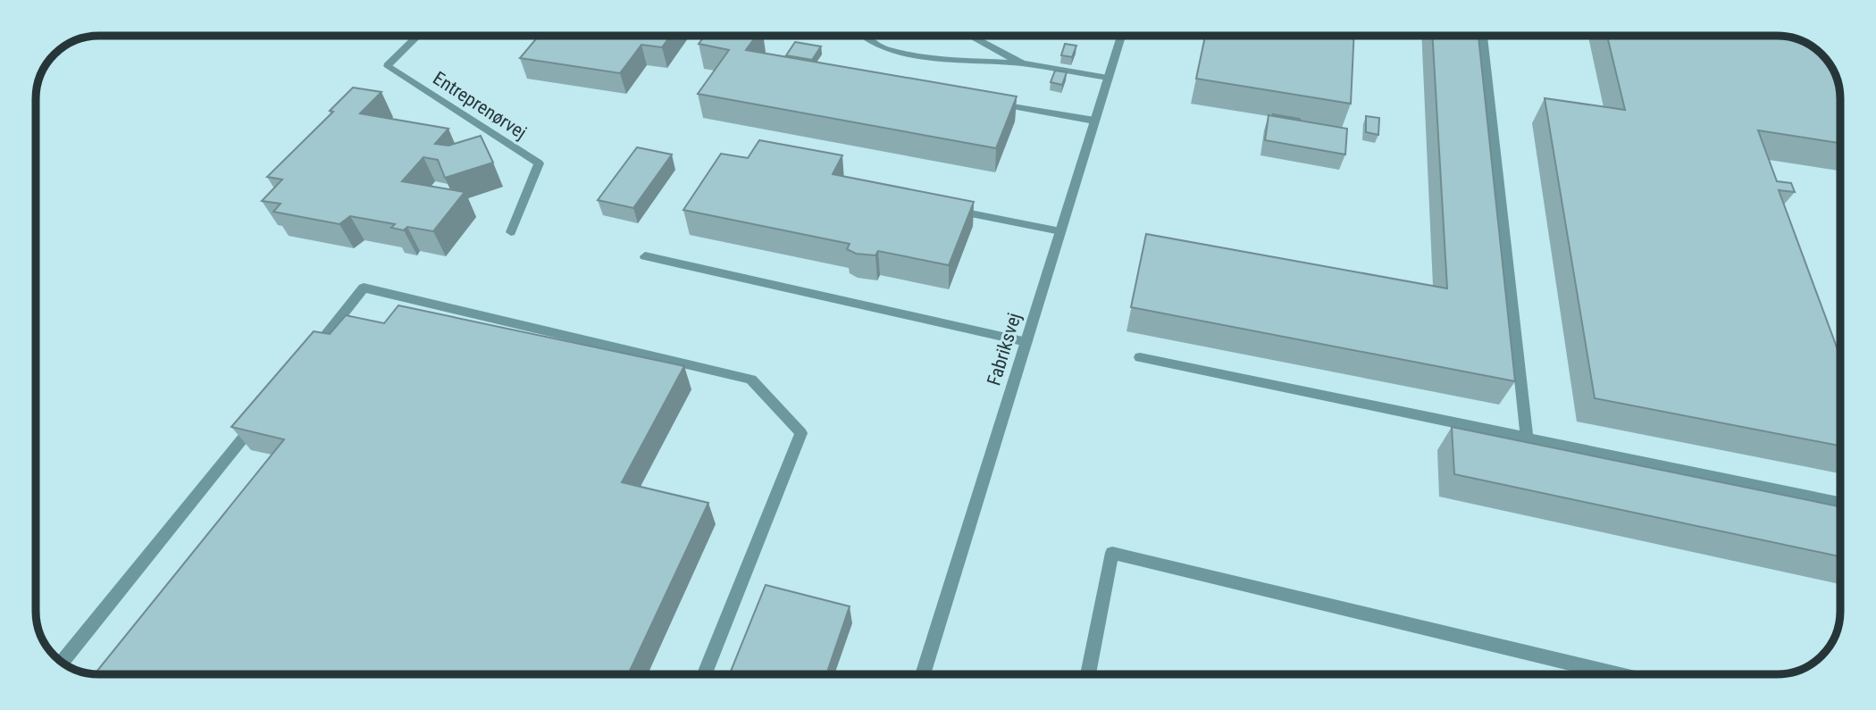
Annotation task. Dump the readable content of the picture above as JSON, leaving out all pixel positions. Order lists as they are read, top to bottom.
{
  "streets": {
    "street": ["Entreprenørvej", "Fabriksvej"]
  }
}
